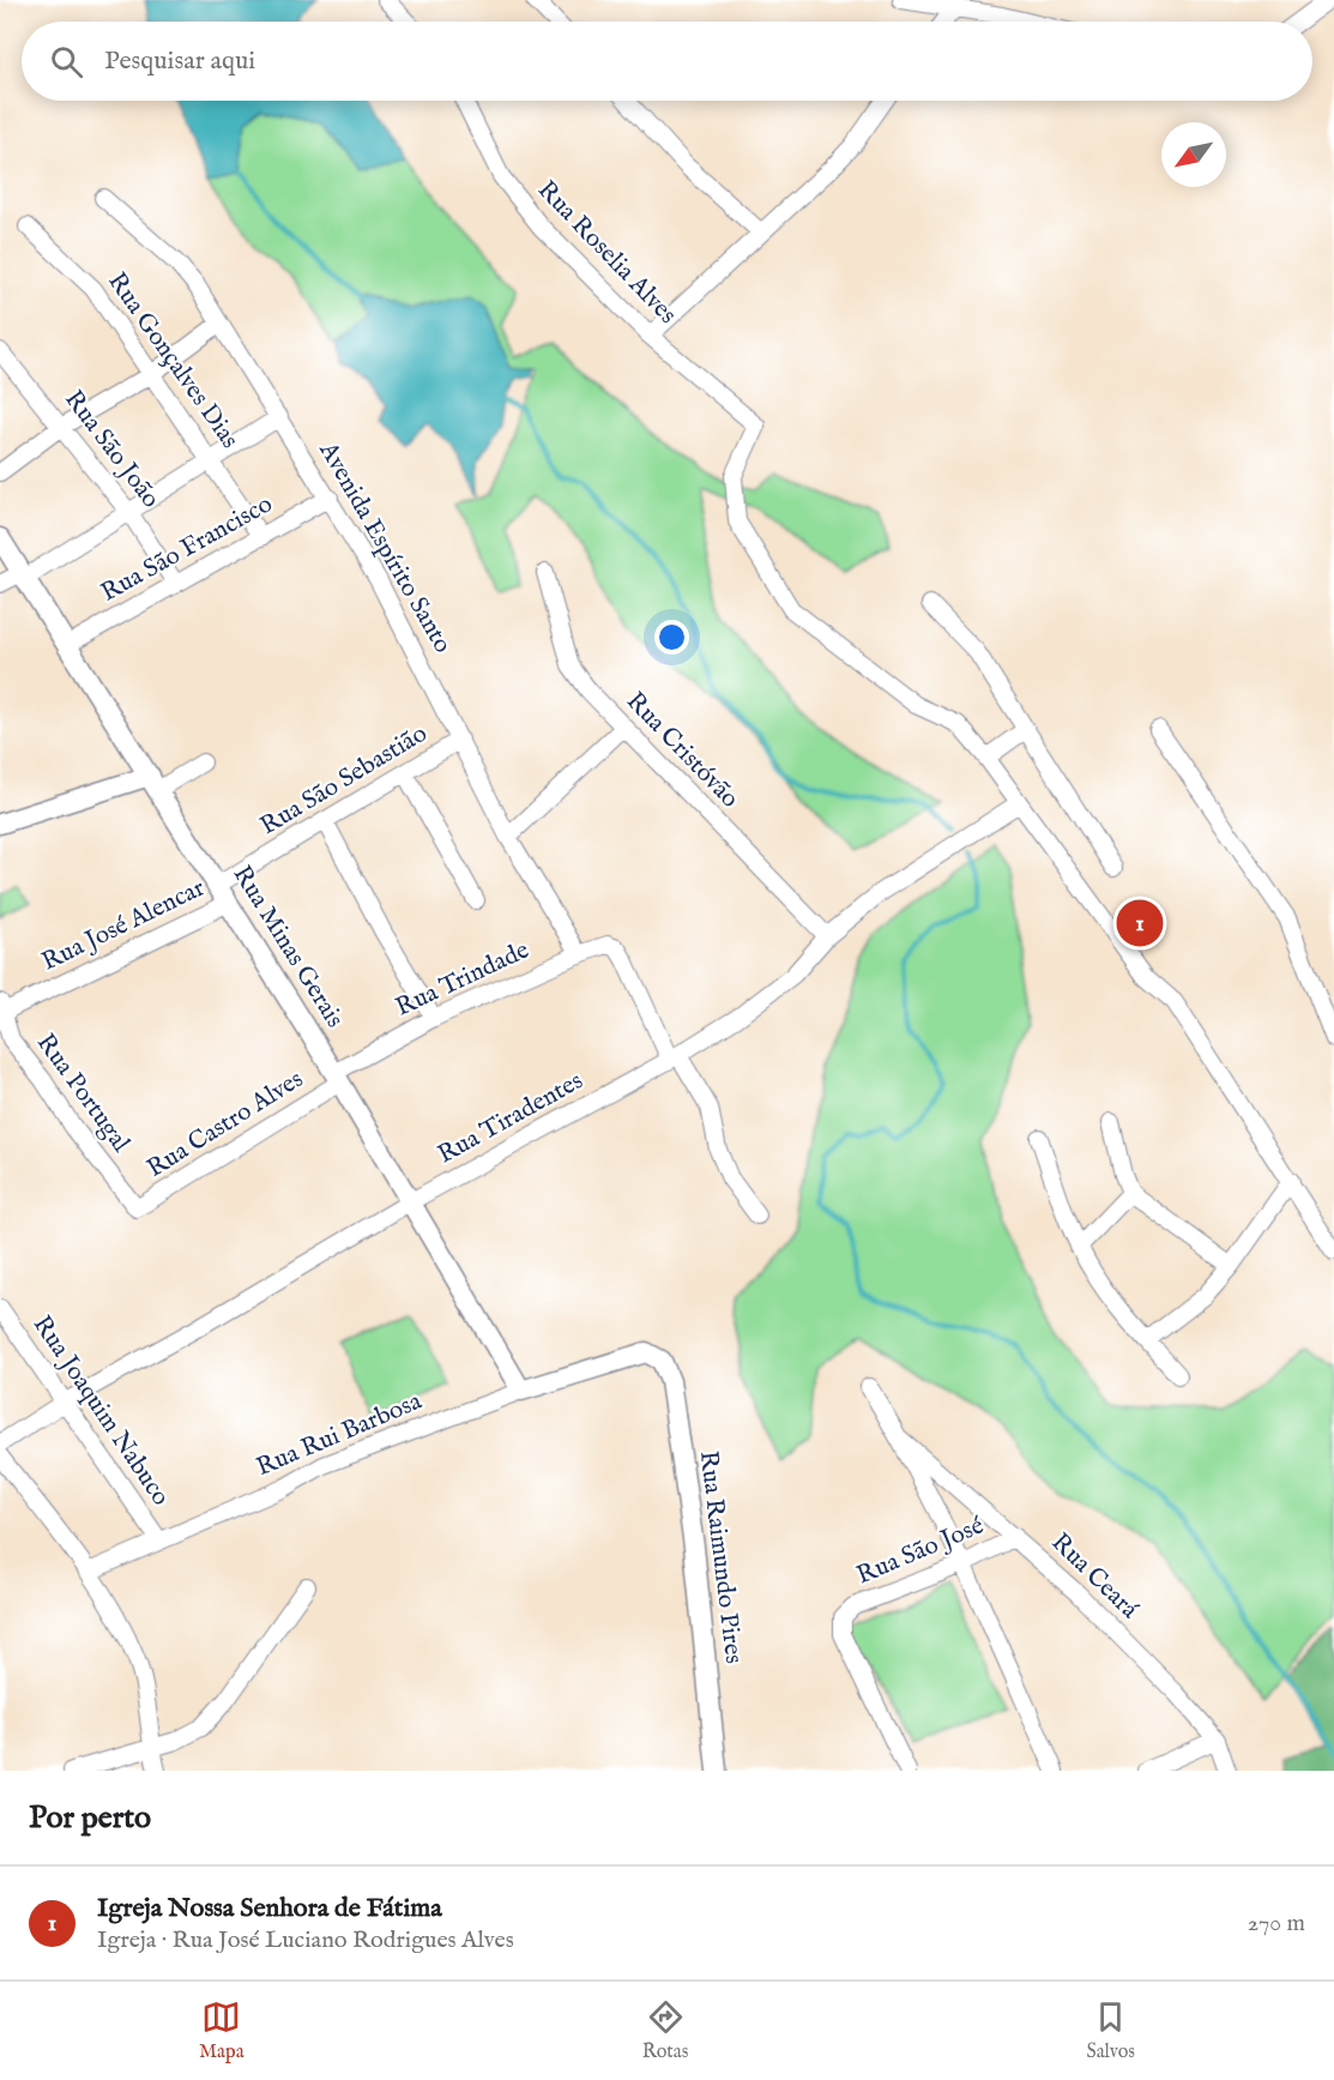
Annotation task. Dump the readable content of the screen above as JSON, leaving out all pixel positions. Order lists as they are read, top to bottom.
{
  "streets": {
    "street": [
      "Rua Roselia Alves",
      "Rua Gonçalves Dias",
      "Rua São João",
      "Avenida Espírito Santo",
      "Rua São Francisco",
      "Rua Cristóvão",
      "Rua São Sebastião",
      "Rua José Alencar",
      "Rua Minas Gerais",
      "Rua Trindade",
      "Rua Portugal",
      "Rua Tiradentes",
      "Rua Castro Alves",
      "Rua Joaquim Nabuco",
      "Rua Rui Barbosa",
      "Rua São José",
      "Rua Raimundo Pires",
      "Rua Ceará"
    ]
  },
  "crossings": [
    ["Rua Gonçalves Dias", "Rua São Francisco"],
    ["Rua São João", "Rua São Francisco"],
    ["Avenida Espírito Santo", "Rua São Francisco"],
    ["Avenida Espírito Santo", "Rua São Sebastião"],
    ["Avenida Espírito Santo", "Rua Trindade"],
    ["Rua São Francisco", "Rua Minas Gerais"],
    ["Rua Cristóvão", "Rua Tiradentes"],
    ["Rua São Sebastião", "Rua Minas Gerais"],
    ["Rua José Alencar", "Rua Minas Gerais"],
    ["Rua José Alencar", "Rua Portugal"],
    ["Rua Minas Gerais", "Rua Trindade"],
    ["Rua Minas Gerais", "Rua Tiradentes"],
    ["Rua Minas Gerais", "Rua Castro Alves"],
    ["Rua Minas Gerais", "Rua Rui Barbosa"],
    ["Rua Trindade", "Rua Tiradentes"],
    ["Rua Trindade", "Rua Castro Alves"],
    ["Rua Portugal", "Rua Castro Alves"],
    ["Rua Tiradentes", "Rua Joaquim Nabuco"],
    ["Rua Joaquim Nabuco", "Rua Rui Barbosa"],
    ["Rua Rui Barbosa", "Rua Raimundo Pires"],
    ["Rua São José", "Rua Ceará"]
  ],
  "north": "bottom left",
  "page": {
    "search": "Pesquisar aqui",
    "pins": "1",
    "heading": "Por perto",
    "list": [
      {
        "mark": "1",
        "name": "Igreja Nossa Senhora de Fátima",
        "note": "Igreja · Rua José Luciano Rodrigues Alves",
        "value": "270 m"
      }
    ],
    "nav": ["Mapa", "Rotas", "Salvos"]
  }
}
